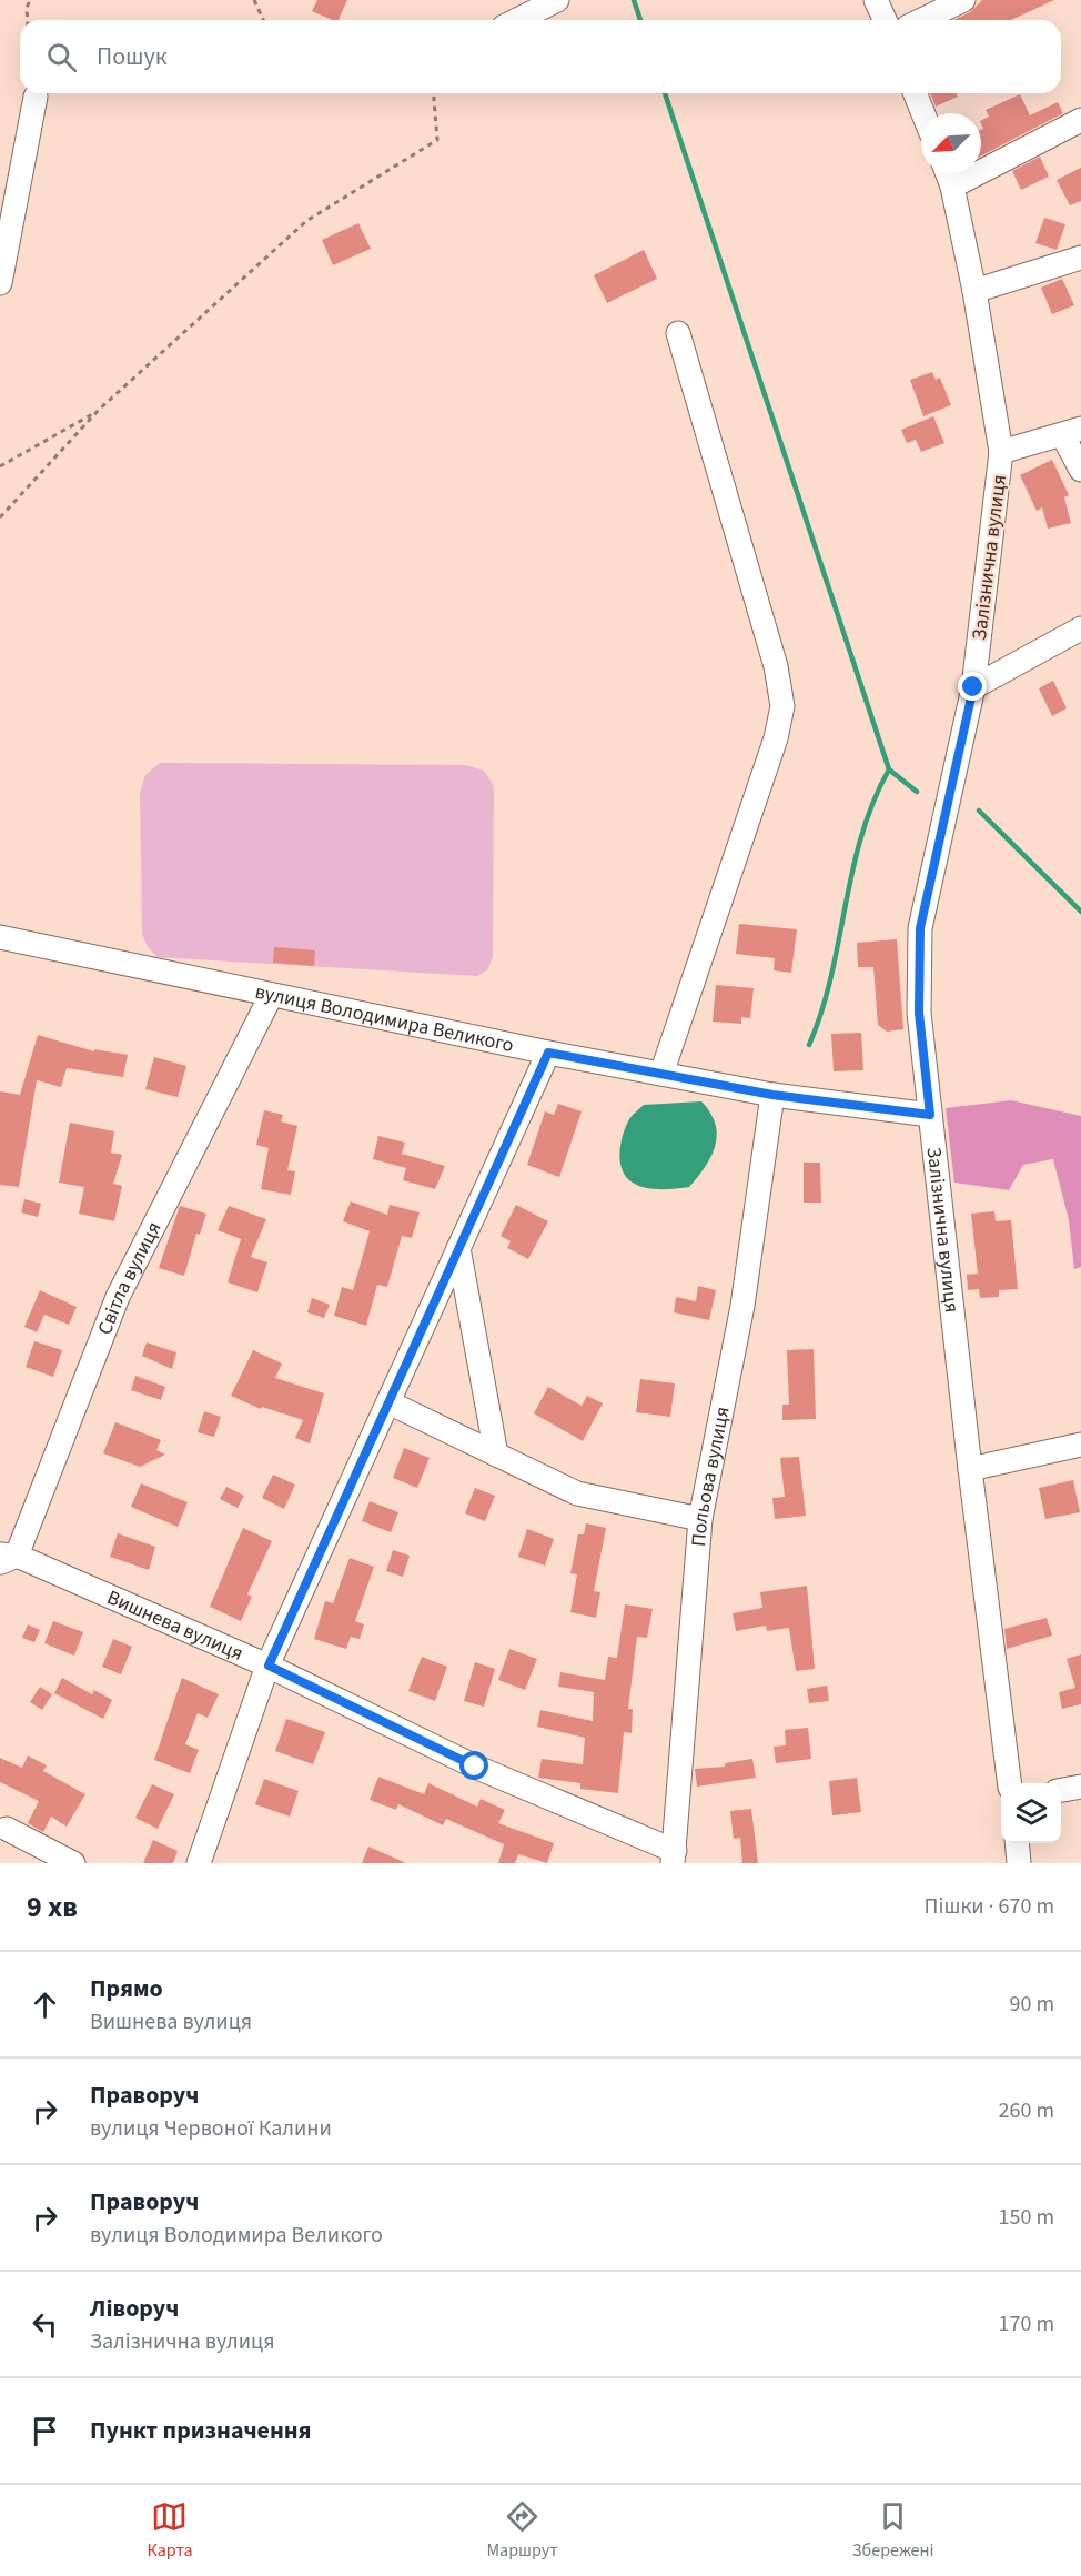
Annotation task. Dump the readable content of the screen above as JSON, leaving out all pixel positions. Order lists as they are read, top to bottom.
{
  "streets": {
    "street": [
      "Залізнична вулиця",
      "вулиця Володимира Великого",
      "Світла вулиця",
      "Польова вулиця",
      "Вишнева вулиця"
    ]
  },
  "crossings": [
    ["Залізнична вулиця", "вулиця Володимира Великого"],
    ["вулиця Володимира Великого", "Світла вулиця"],
    ["вулиця Володимира Великого", "Польова вулиця"],
    ["Світла вулиця", "Вишнева вулиця"],
    ["Польова вулиця", "Вишнева вулиця"]
  ],
  "north": "bottom left",
  "page": {
    "search": "Пошук",
    "heading": ["9 хв", "Пішки · 670 m"],
    "list": [
      ["Прямо", "Вишнева вулиця", "90 m"],
      ["Праворуч", "вулиця Червоної Калини", "260 m"],
      ["Праворуч", "вулиця Володимира Великого", "150 m"],
      ["Ліворуч", "Залізнична вулиця", "170 m"],
      "Пункт призначення"
    ],
    "nav": ["Карта", "Маршрут", "Збережені"]
  }
}
